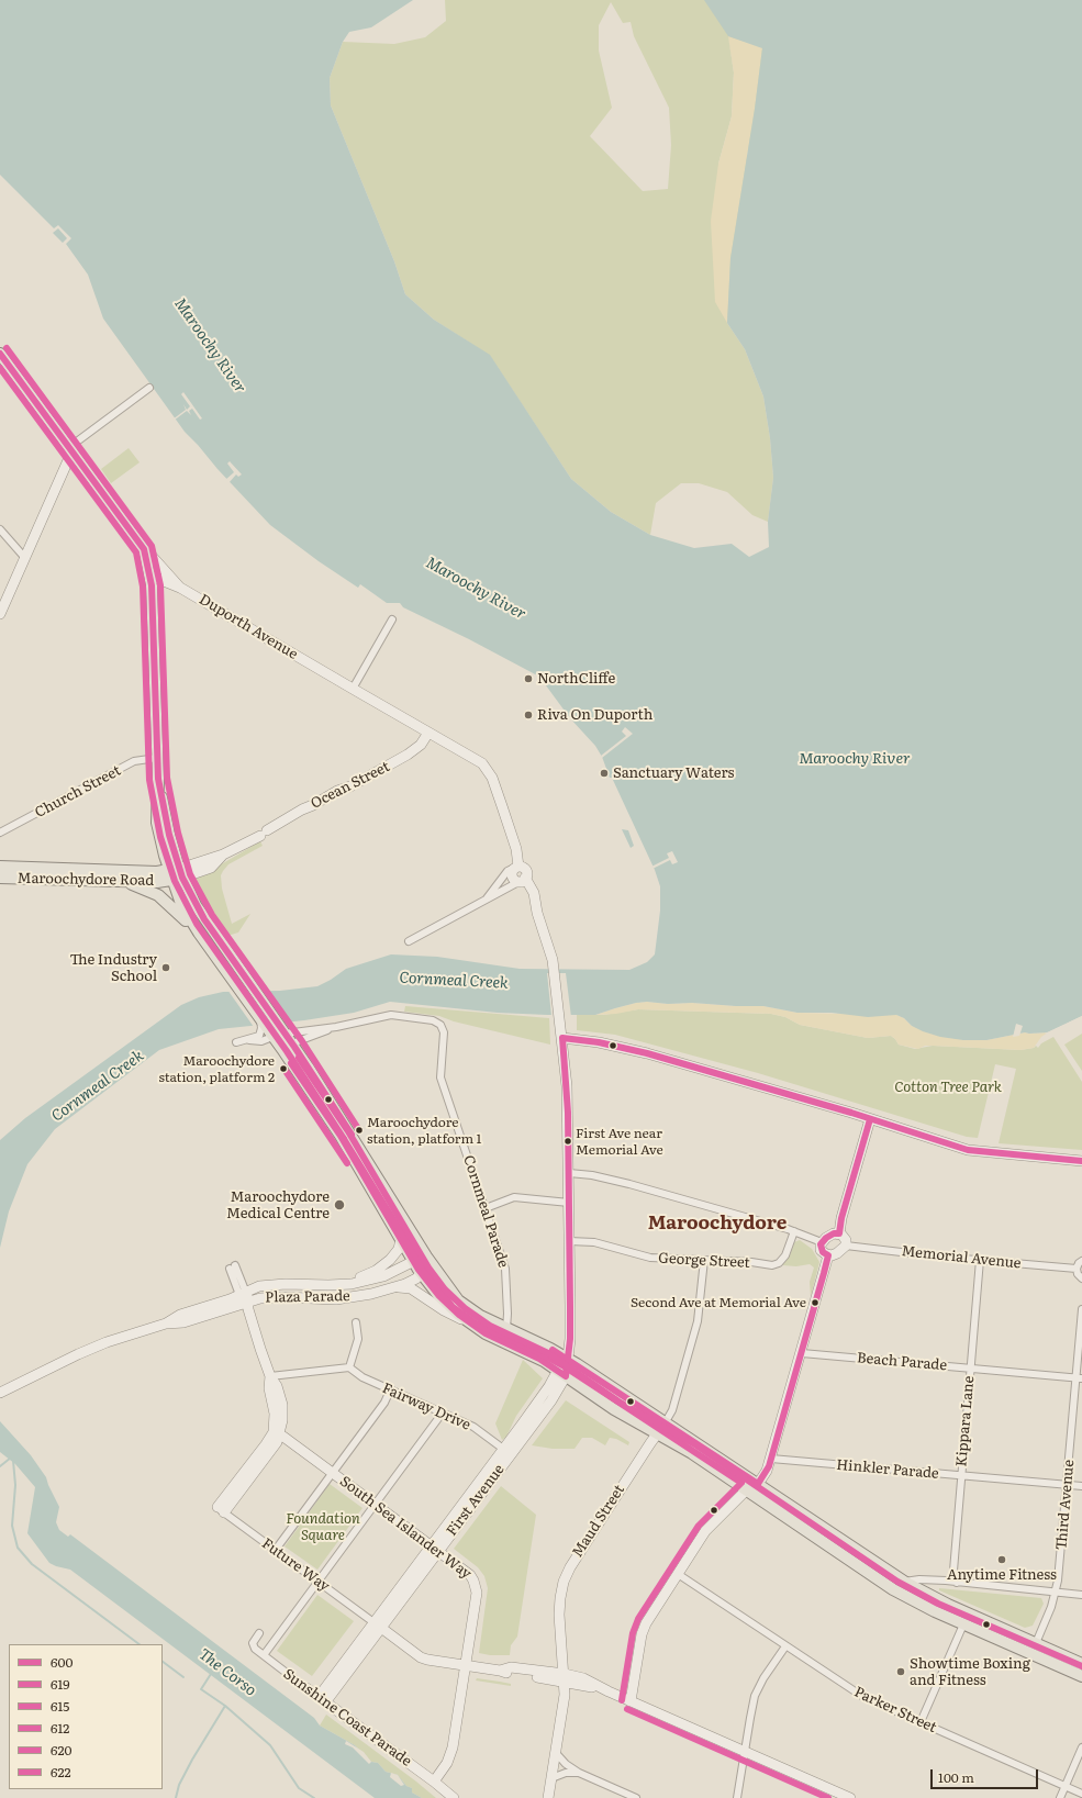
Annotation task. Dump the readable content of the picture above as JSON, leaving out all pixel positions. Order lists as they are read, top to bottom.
{
  "streets": {
    "main road": ["Maroochydore Road"],
    "street": [
      "Duporth Avenue",
      "Ocean Street",
      "Church Street",
      "Cornmeal Parade",
      "Memorial Avenue",
      "George Street",
      "Plaza Parade",
      "Beach Parade",
      "Fairway Drive",
      "Kippara Lane",
      "Hinkler Parade",
      "First Avenue",
      "Third Avenue",
      "Maud Street",
      "South Sea Islander Way",
      "Future Way",
      "Parker Street",
      "Sunshine Coast Parade"
    ]
  },
  "crossings": [
    ["Duporth Avenue", "Ocean Street"],
    ["Ocean Street", "Maroochydore Road"],
    ["Memorial Avenue", "Kippara Lane"],
    ["George Street", "First Avenue"],
    ["George Street", "Maud Street"],
    ["Beach Parade", "Kippara Lane"],
    ["Beach Parade", "Third Avenue"],
    ["Fairway Drive", "First Avenue"],
    ["Kippara Lane", "Hinkler Parade"],
    ["Hinkler Parade", "Third Avenue"],
    ["First Avenue", "South Sea Islander Way"],
    ["First Avenue", "Future Way"],
    ["First Avenue", "Sunshine Coast Parade"],
    ["Maud Street", "Future Way"],
    ["South Sea Islander Way", "Future Way"],
    ["South Sea Islander Way", "Sunshine Coast Parade"]
  ],
  "districts": ["Maroochydore"],
  "water": ["Maroochy River", "Cornmeal Creek", "The Corso"],
  "parks": ["Cotton Tree Park", "Foundation Square"],
  "places": [
    "NorthCliffe",
    "Riva On Duporth",
    "Sanctuary Waters",
    "The Industry School",
    "Maroochydore station, platform 2",
    "Maroochydore station, platform 1",
    "First Ave near Memorial Ave",
    "Maroochydore Medical Centre",
    "Second Ave at Memorial Ave",
    "Anytime Fitness",
    "Showtime Boxing and Fitness"
  ],
  "lines": [
    "transit line 622",
    "transit line 612",
    "transit line 620",
    "transit line 600",
    "transit line 615",
    "transit line 619"
  ],
  "legend": [
    "600",
    "619",
    "615",
    "612",
    "620",
    "622"
  ],
  "scale_bar": "100 m"
}
